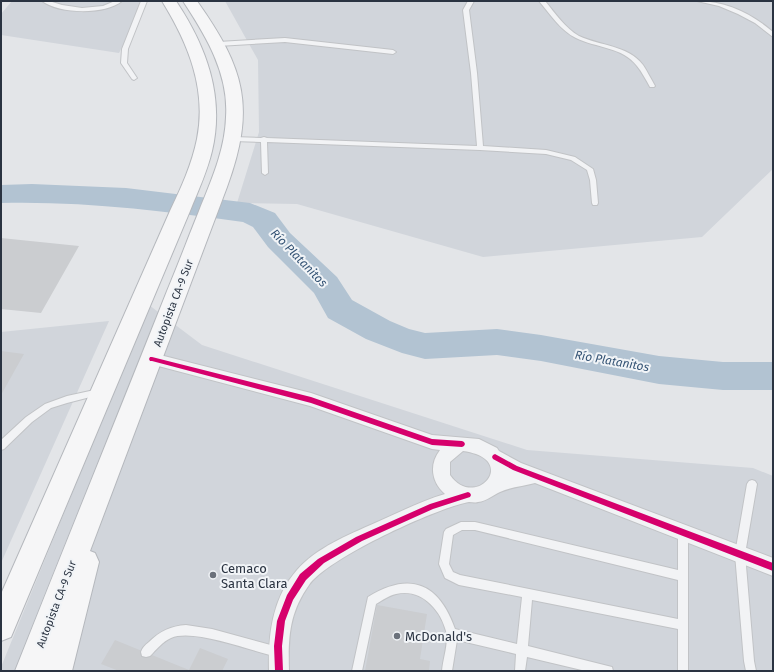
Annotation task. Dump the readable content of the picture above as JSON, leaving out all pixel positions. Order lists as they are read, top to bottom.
{
  "streets": {
    "highway": ["Autopista CA-9 Sur"]
  },
  "water": ["Río Platanitos"],
  "places": ["Cemaco Santa Clara", "McDonald's"]
}
